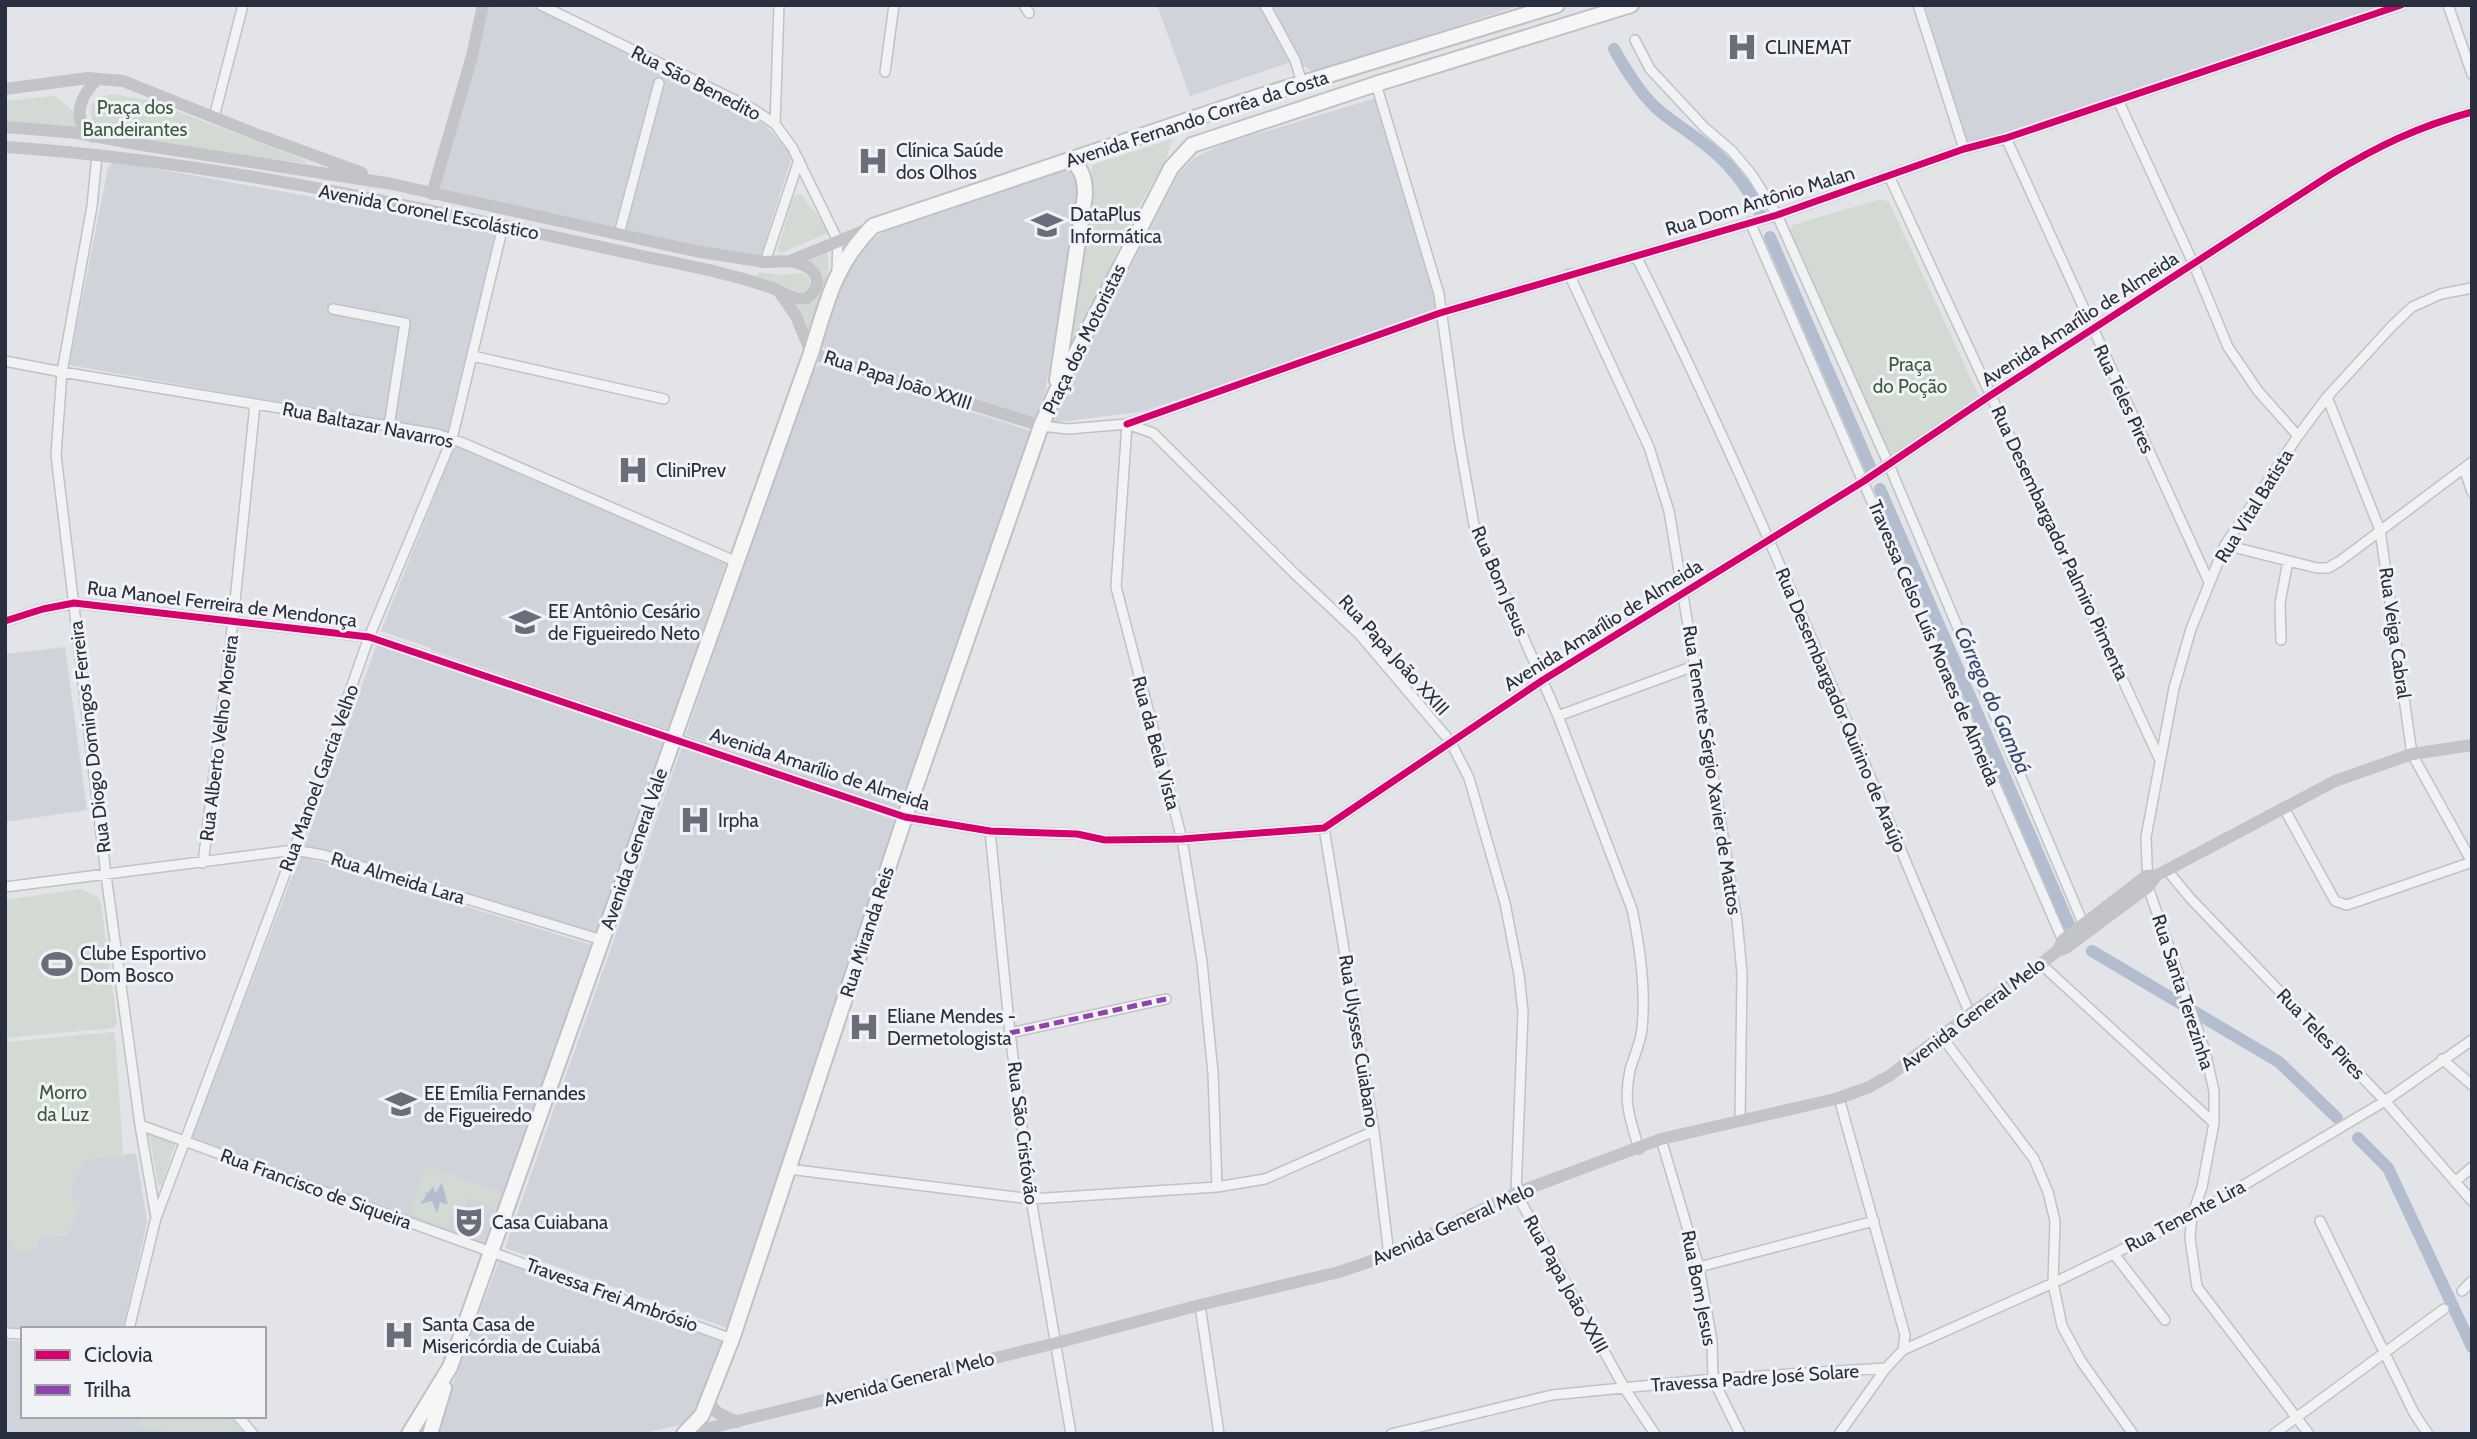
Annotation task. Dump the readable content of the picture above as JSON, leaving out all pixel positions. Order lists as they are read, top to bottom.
{
  "streets": {
    "main road": [
      "Avenida Fernando Corrêa da Costa",
      "Avenida Coronel Escolástico",
      "Avenida Amarílio de Almeida",
      "Praça dos Motoristas",
      "Rua Papa João XXIII",
      "Avenida General Vale",
      "Rua Miranda Reis",
      "Avenida General Melo"
    ],
    "street": [
      "Rua São Benedito",
      "Rua Dom Antônio Malan",
      "Rua Teles Pires",
      "Rua Baltazar Navarros",
      "Rua Vital Batista",
      "Rua Desembargador Palmiro Pimenta",
      "Rua Bom Jesus",
      "Rua Manoel Ferreira de Mendonça",
      "Rua Veiga Cabral",
      "Travessa Celso Luís Moraes de Almeida",
      "Rua Desembargador Quirino de Araújo",
      "Rua Diogo Domingos Ferreira",
      "Rua Alberto Velho Moreira",
      "Rua da Bela Vista",
      "Rua Tenente Sérgio Xavier de Mattos",
      "Rua Manoel Garcia Velho",
      "Rua Almeida Lara",
      "Rua Santa Terezinha",
      "Rua Ulysses Cuiabano",
      "Rua São Cristóvão",
      "Rua Francisco de Siqueira",
      "Rua Tenente Lira",
      "Travessa Frei Ambrósio",
      "Travessa Padre José Solare"
    ]
  },
  "crossings": [
    ["Rua São Benedito", "Avenida Fernando Corrêa da Costa"],
    ["Rua São Benedito", "Avenida Coronel Escolástico"],
    ["Rua São Benedito", "Avenida General Vale"],
    ["Avenida Fernando Corrêa da Costa", "Avenida Coronel Escolástico"],
    ["Avenida Fernando Corrêa da Costa", "Praça dos Motoristas"],
    ["Avenida Fernando Corrêa da Costa", "Rua Bom Jesus"],
    ["Avenida Fernando Corrêa da Costa", "Avenida General Vale"],
    ["Rua Dom Antônio Malan", "Rua Papa João XXIII"],
    ["Rua Dom Antônio Malan", "Rua Teles Pires"],
    ["Rua Dom Antônio Malan", "Rua Desembargador Palmiro Pimenta"],
    ["Rua Dom Antônio Malan", "Rua Bom Jesus"],
    ["Rua Dom Antônio Malan", "Travessa Celso Luís Moraes de Almeida"],
    ["Rua Dom Antônio Malan", "Rua Desembargador Quirino de Araújo"],
    ["Rua Dom Antônio Malan", "Rua da Bela Vista"],
    ["Rua Dom Antônio Malan", "Rua Tenente Sérgio Xavier de Mattos"],
    ["Avenida Coronel Escolástico", "Rua Diogo Domingos Ferreira"],
    ["Avenida Coronel Escolástico", "Rua Manoel Garcia Velho"],
    ["Avenida Amarílio de Almeida", "Rua Papa João XXIII"],
    ["Avenida Amarílio de Almeida", "Rua Teles Pires"],
    ["Avenida Amarílio de Almeida", "Rua Desembargador Palmiro Pimenta"],
    ["Avenida Amarílio de Almeida", "Rua Bom Jesus"],
    ["Avenida Amarílio de Almeida", "Rua Manoel Ferreira de Mendonça"],
    ["Avenida Amarílio de Almeida", "Travessa Celso Luís Moraes de Almeida"],
    ["Avenida Amarílio de Almeida", "Rua Desembargador Quirino de Araújo"],
    ["Avenida Amarílio de Almeida", "Rua da Bela Vista"],
    ["Avenida Amarílio de Almeida", "Rua Tenente Sérgio Xavier de Mattos"],
    ["Avenida Amarílio de Almeida", "Avenida General Vale"],
    ["Avenida Amarílio de Almeida", "Rua Miranda Reis"],
    ["Avenida Amarílio de Almeida", "Rua Ulysses Cuiabano"],
    ["Avenida Amarílio de Almeida", "Rua São Cristóvão"],
    ["Praça dos Motoristas", "Rua Papa João XXIII"],
    ["Praça dos Motoristas", "Rua Miranda Reis"],
    ["Rua Papa João XXIII", "Rua da Bela Vista"],
    ["Rua Papa João XXIII", "Avenida General Vale"],
    ["Rua Papa João XXIII", "Rua Miranda Reis"],
    ["Rua Papa João XXIII", "Avenida General Melo"],
    ["Rua Papa João XXIII", "Travessa Padre José Solare"],
    ["Rua Teles Pires", "Rua Vital Batista"],
    ["Rua Teles Pires", "Rua Santa Terezinha"],
    ["Rua Teles Pires", "Avenida General Melo"],
    ["Rua Teles Pires", "Rua Tenente Lira"],
    ["Rua Baltazar Navarros", "Rua Diogo Domingos Ferreira"],
    ["Rua Baltazar Navarros", "Rua Alberto Velho Moreira"],
    ["Rua Baltazar Navarros", "Rua Manoel Garcia Velho"],
    ["Rua Baltazar Navarros", "Avenida General Vale"],
    ["Rua Vital Batista", "Rua Desembargador Palmiro Pimenta"],
    ["Rua Vital Batista", "Rua Veiga Cabral"],
    ["Rua Vital Batista", "Rua Santa Terezinha"],
    ["Rua Vital Batista", "Avenida General Melo"],
    ["Rua Bom Jesus", "Avenida General Melo"],
    ["Rua Bom Jesus", "Travessa Padre José Solare"],
    ["Rua Manoel Ferreira de Mendonça", "Rua Diogo Domingos Ferreira"],
    ["Rua Manoel Ferreira de Mendonça", "Rua Alberto Velho Moreira"],
    ["Rua Manoel Ferreira de Mendonça", "Rua Manoel Garcia Velho"],
    ["Rua Manoel Ferreira de Mendonça", "Avenida General Vale"],
    ["Rua Veiga Cabral", "Avenida General Melo"],
    ["Travessa Celso Luís Moraes de Almeida", "Avenida General Melo"],
    ["Rua Desembargador Quirino de Araújo", "Avenida General Melo"],
    ["Rua Diogo Domingos Ferreira", "Rua Manoel Garcia Velho"],
    ["Rua Diogo Domingos Ferreira", "Rua Almeida Lara"],
    ["Rua Diogo Domingos Ferreira", "Rua Francisco de Siqueira"],
    ["Rua Alberto Velho Moreira", "Rua Almeida Lara"],
    ["Rua Tenente Sérgio Xavier de Mattos", "Avenida General Melo"],
    ["Rua Manoel Garcia Velho", "Rua Almeida Lara"],
    ["Rua Manoel Garcia Velho", "Rua Francisco de Siqueira"],
    ["Avenida General Vale", "Rua Almeida Lara"],
    ["Avenida General Vale", "Rua Francisco de Siqueira"],
    ["Avenida General Vale", "Travessa Frei Ambrósio"],
    ["Rua Miranda Reis", "Avenida General Melo"],
    ["Rua Miranda Reis", "Travessa Frei Ambrósio"],
    ["Rua Santa Terezinha", "Avenida General Melo"],
    ["Rua Santa Terezinha", "Rua Tenente Lira"],
    ["Avenida General Melo", "Rua Ulysses Cuiabano"],
    ["Avenida General Melo", "Rua São Cristóvão"],
    ["Rua Francisco de Siqueira", "Travessa Frei Ambrósio"],
    ["Rua Tenente Lira", "Travessa Padre José Solare"]
  ],
  "water": ["Córrego do Gambá"],
  "parks": ["Praça dos Bandeirantes", "Praça do Poção", "Morro da Luz"],
  "places": {
    "hospital": [
      "CLINEMAT",
      "Clínica Saúde dos Olhos",
      "CliniPrev",
      "Irpha",
      "Eliane Mendes - Dermetologista",
      "Santa Casa de Misericórdia de Cuiabá"
    ],
    "school or university": ["DataPlus Informática", "EE Antônio Cesário de Figueiredo Neto", "EE Emília Fernandes de Figueiredo"],
    "sports": ["Clube Esportivo Dom Bosco"],
    "theatre": ["Casa Cuiabana"]
  },
  "legend": ["Ciclovia", "Trilha"]
}
